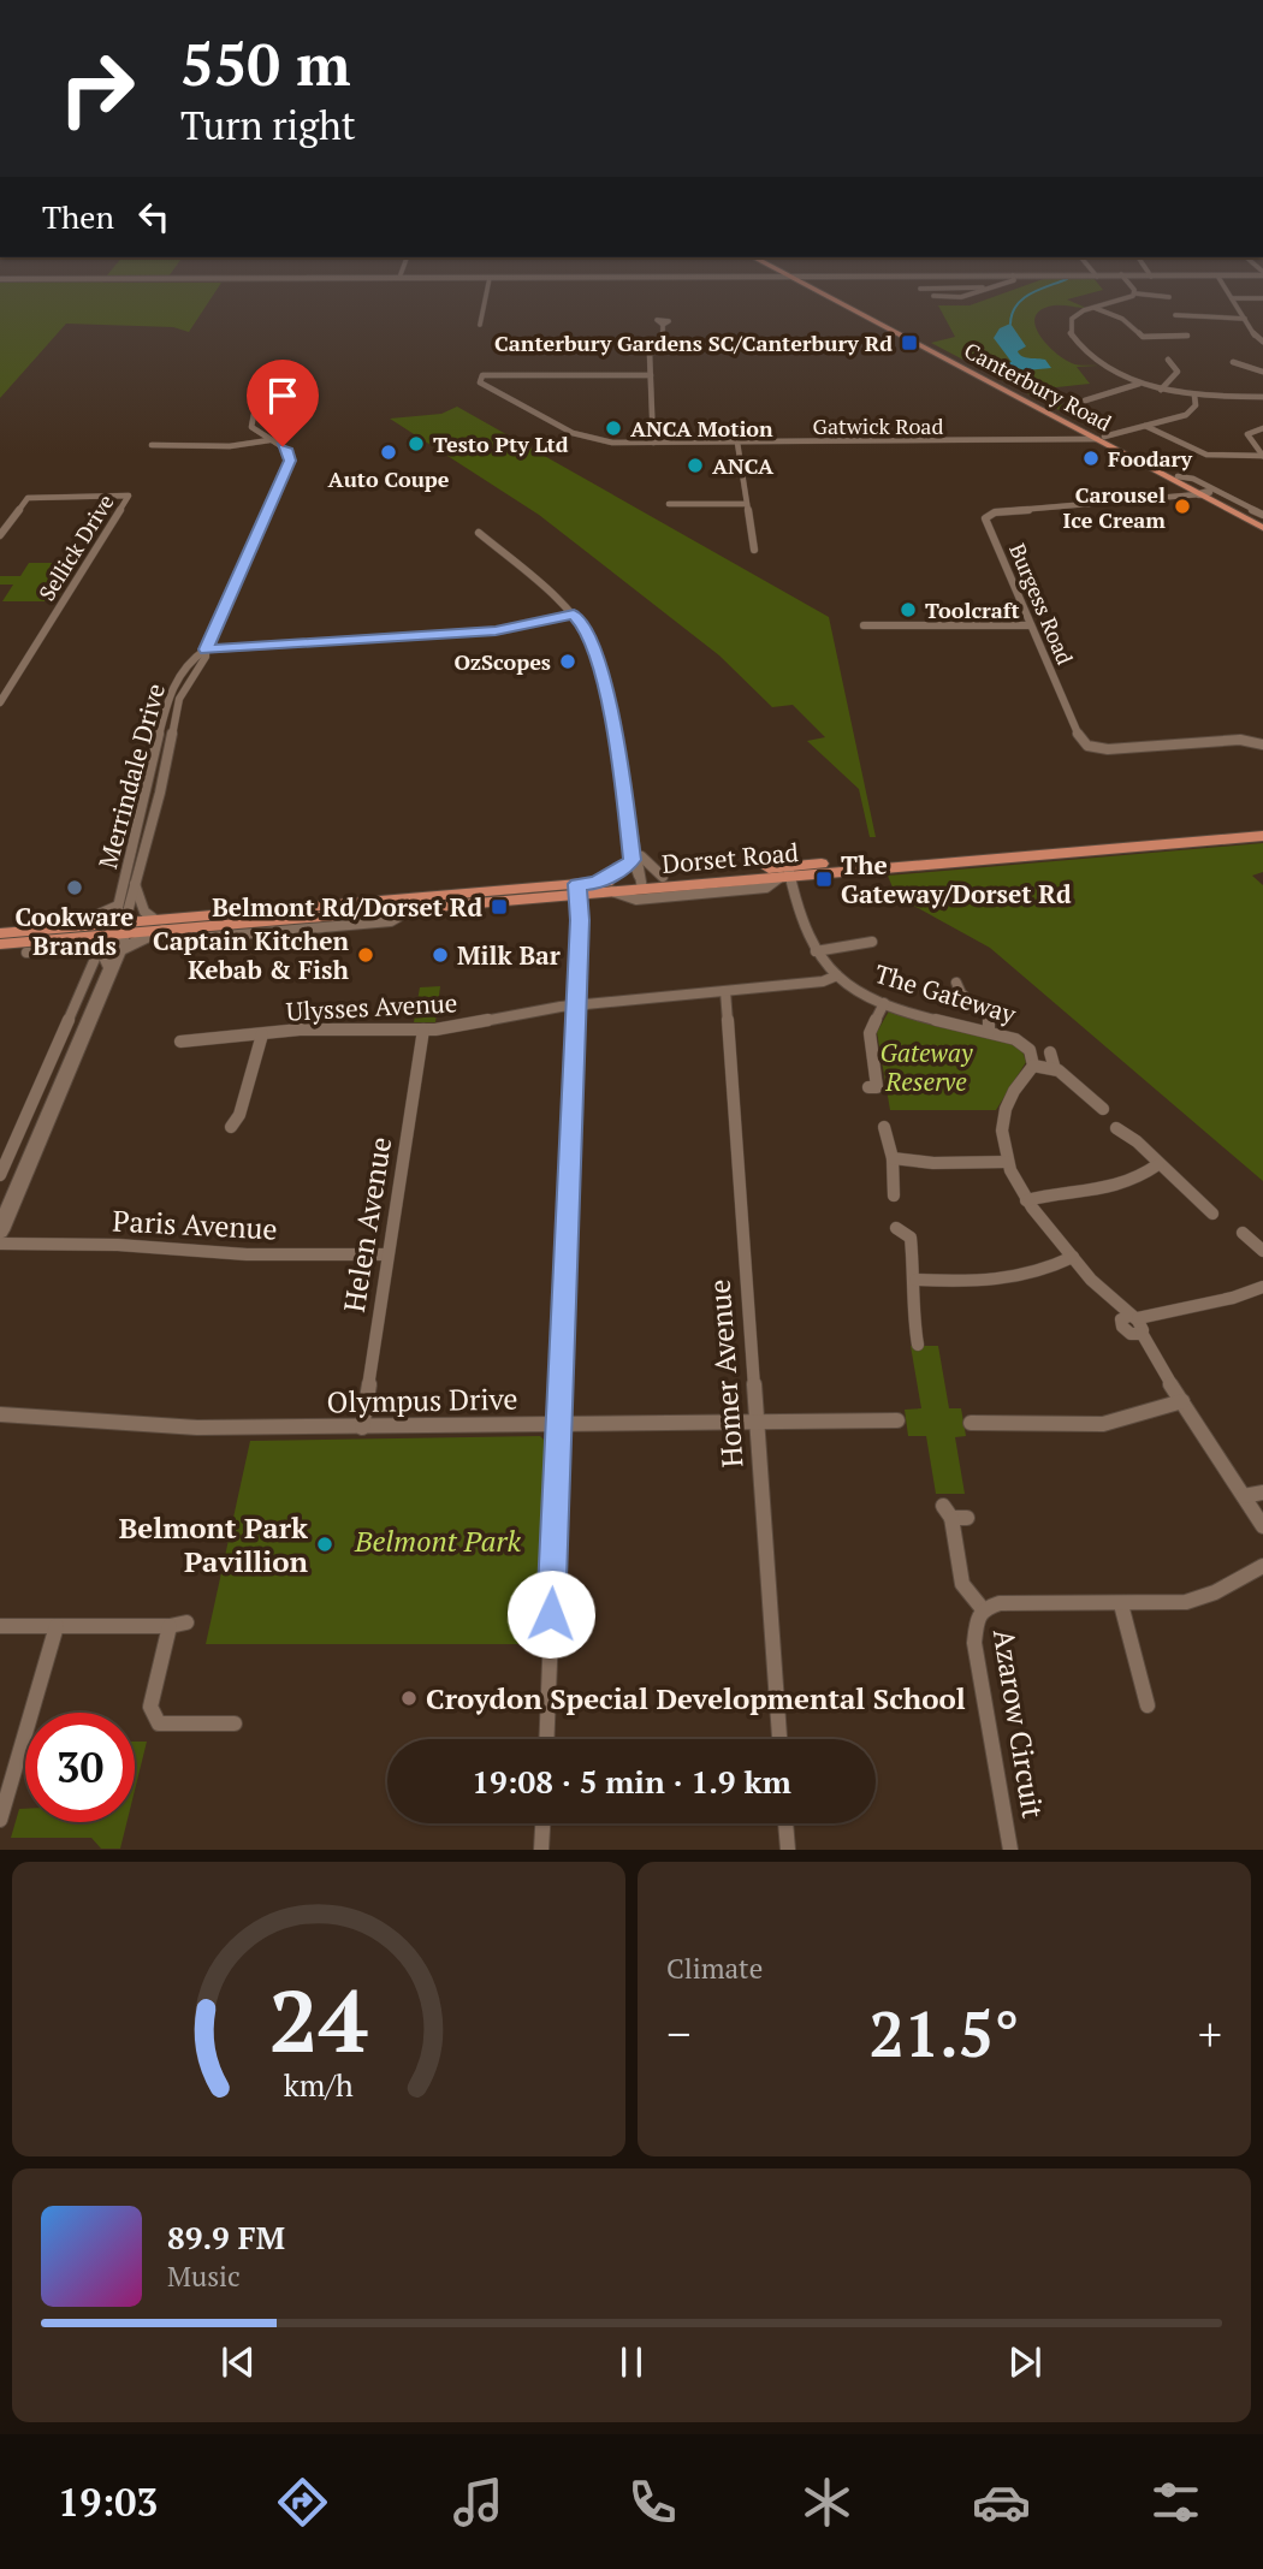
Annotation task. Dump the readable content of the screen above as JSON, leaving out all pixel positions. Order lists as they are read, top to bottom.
{
  "streets": {
    "main road": ["Canterbury Road", "Dorset Road"],
    "street": [
      "Gatwick Road",
      "Sellick Drive",
      "Burgess Road",
      "Merrindale Drive",
      "The Gateway",
      "Ulysses Avenue",
      "Paris Avenue",
      "Helen Avenue",
      "Homer Avenue",
      "Olympus Drive",
      "Azarow Circuit"
    ]
  },
  "crossings": [
    ["Canterbury Road", "Gatwick Road"],
    ["Canterbury Road", "Burgess Road"],
    ["Merrindale Drive", "Dorset Road"],
    ["Dorset Road", "The Gateway"],
    ["The Gateway", "Ulysses Avenue"],
    ["Ulysses Avenue", "Helen Avenue"],
    ["Ulysses Avenue", "Homer Avenue"],
    ["Paris Avenue", "Helen Avenue"],
    ["Helen Avenue", "Olympus Drive"],
    ["Homer Avenue", "Olympus Drive"]
  ],
  "parks": ["Gateway Reserve", "Belmont Park"],
  "places": {
    "transit": ["Canterbury Gardens SC/Canterbury Rd", "The Gateway/Dorset Rd", "Belmont Rd/Dorset Rd"],
    "other": [
      "ANCA Motion",
      "Testo Pty Ltd",
      "Auto Coupe",
      "Foodary",
      "ANCA",
      "Carousel Ice Cream",
      "Toolcraft",
      "OzScopes",
      "Cookware Brands",
      "Captain Kitchen Kebab & Fish",
      "Milk Bar",
      "Belmont Park Pavillion",
      "Croydon Special Developmental School"
    ]
  },
  "page": {
    "turn": ["550 m", "Turn right"],
    "then": "Then",
    "limit": "30",
    "trip": "19:08 · 5 min · 1.9 km",
    "tile": "Climate",
    "heat": ["−", "21.5°", "+"],
    "song": ["89.9 FM", "Music"],
    "tabs": "19:03",
    "gauge": ["24", "km/h"]
  }
}
